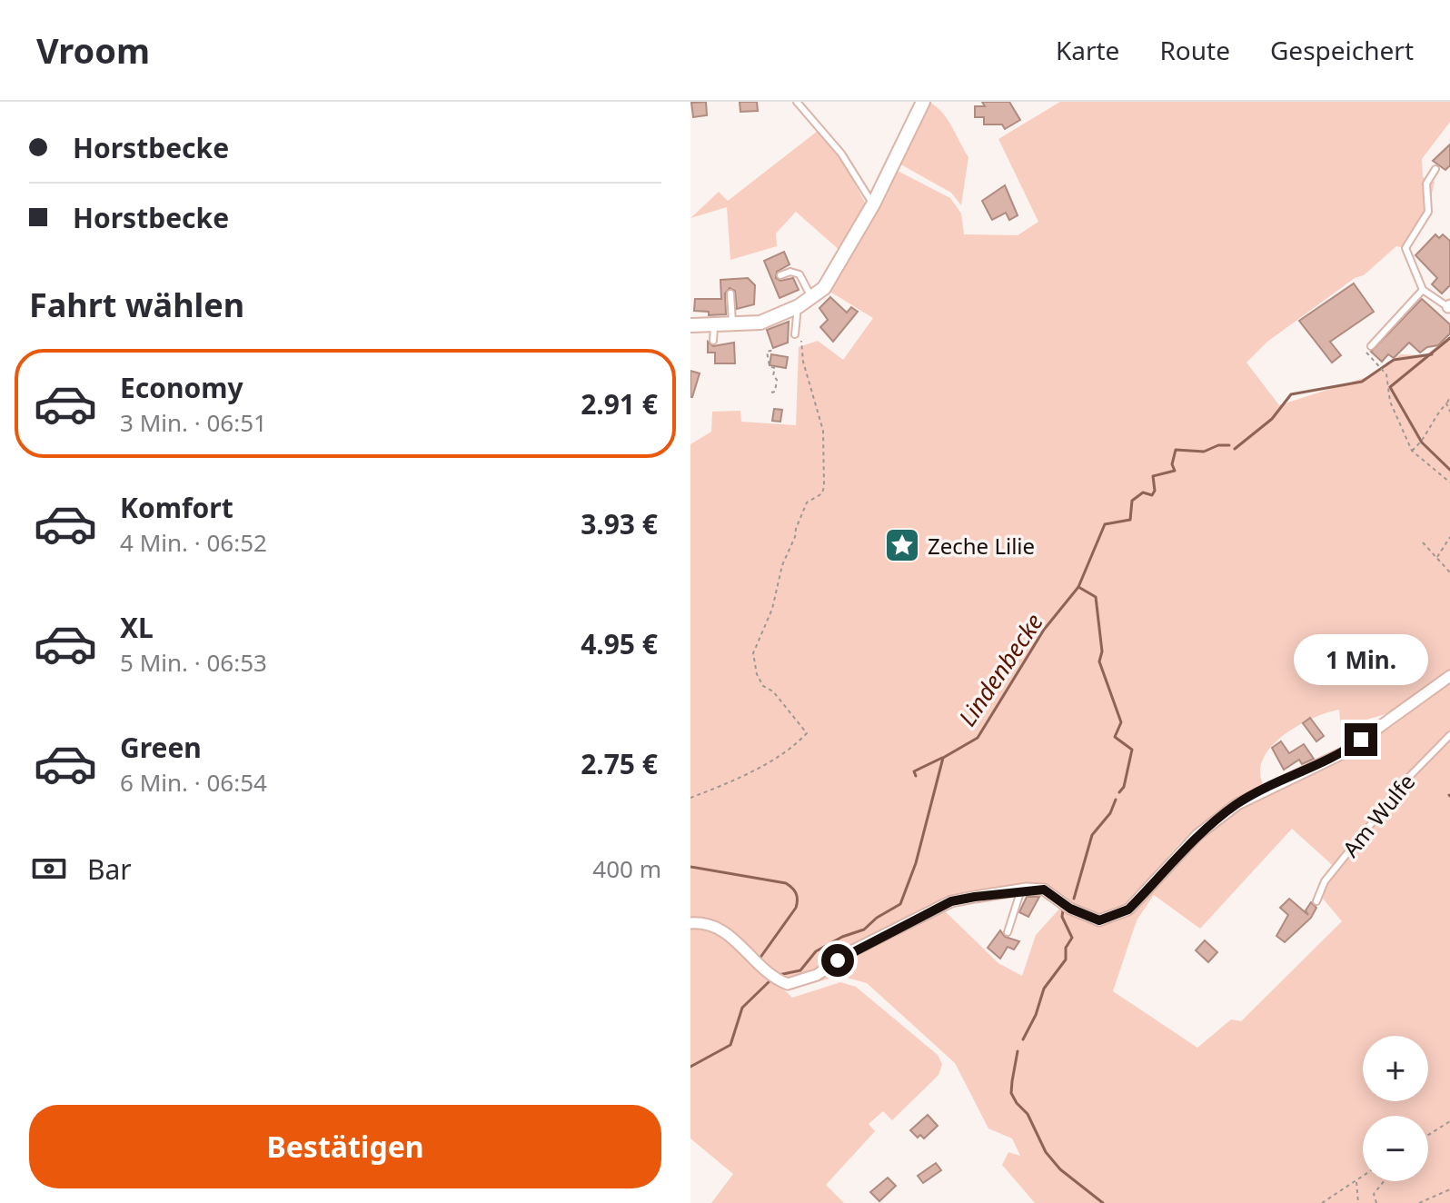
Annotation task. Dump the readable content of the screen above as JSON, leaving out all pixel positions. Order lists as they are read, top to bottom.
{
  "streets": {
    "lane": ["Am Wulfe"]
  },
  "water": ["Lindenbecke"],
  "places": {
    "place": ["Zeche Lilie"]
  },
  "page": {
    "header": "Vroom",
    "nav": ["Karte", "Route", "Gespeichert"],
    "banner": ["Horstbecke", "Horstbecke"],
    "heading": "Fahrt wählen",
    "list": [
      {
        "name": "Economy",
        "note": "3 Min. · 06:51",
        "value": "2.91 €"
      },
      {
        "name": "Komfort",
        "note": "4 Min. · 06:52",
        "value": "3.93 €"
      },
      {
        "name": "XL",
        "note": "5 Min. · 06:53",
        "value": "4.95 €"
      },
      {
        "name": "Green",
        "note": "6 Min. · 06:54",
        "value": "2.75 €"
      }
    ],
    "bubble": "1 Min.",
    "pay": ["Bar", "400 m"],
    "map_buttons": ["+", "−"],
    "buttons": "Bestätigen"
  }
}
